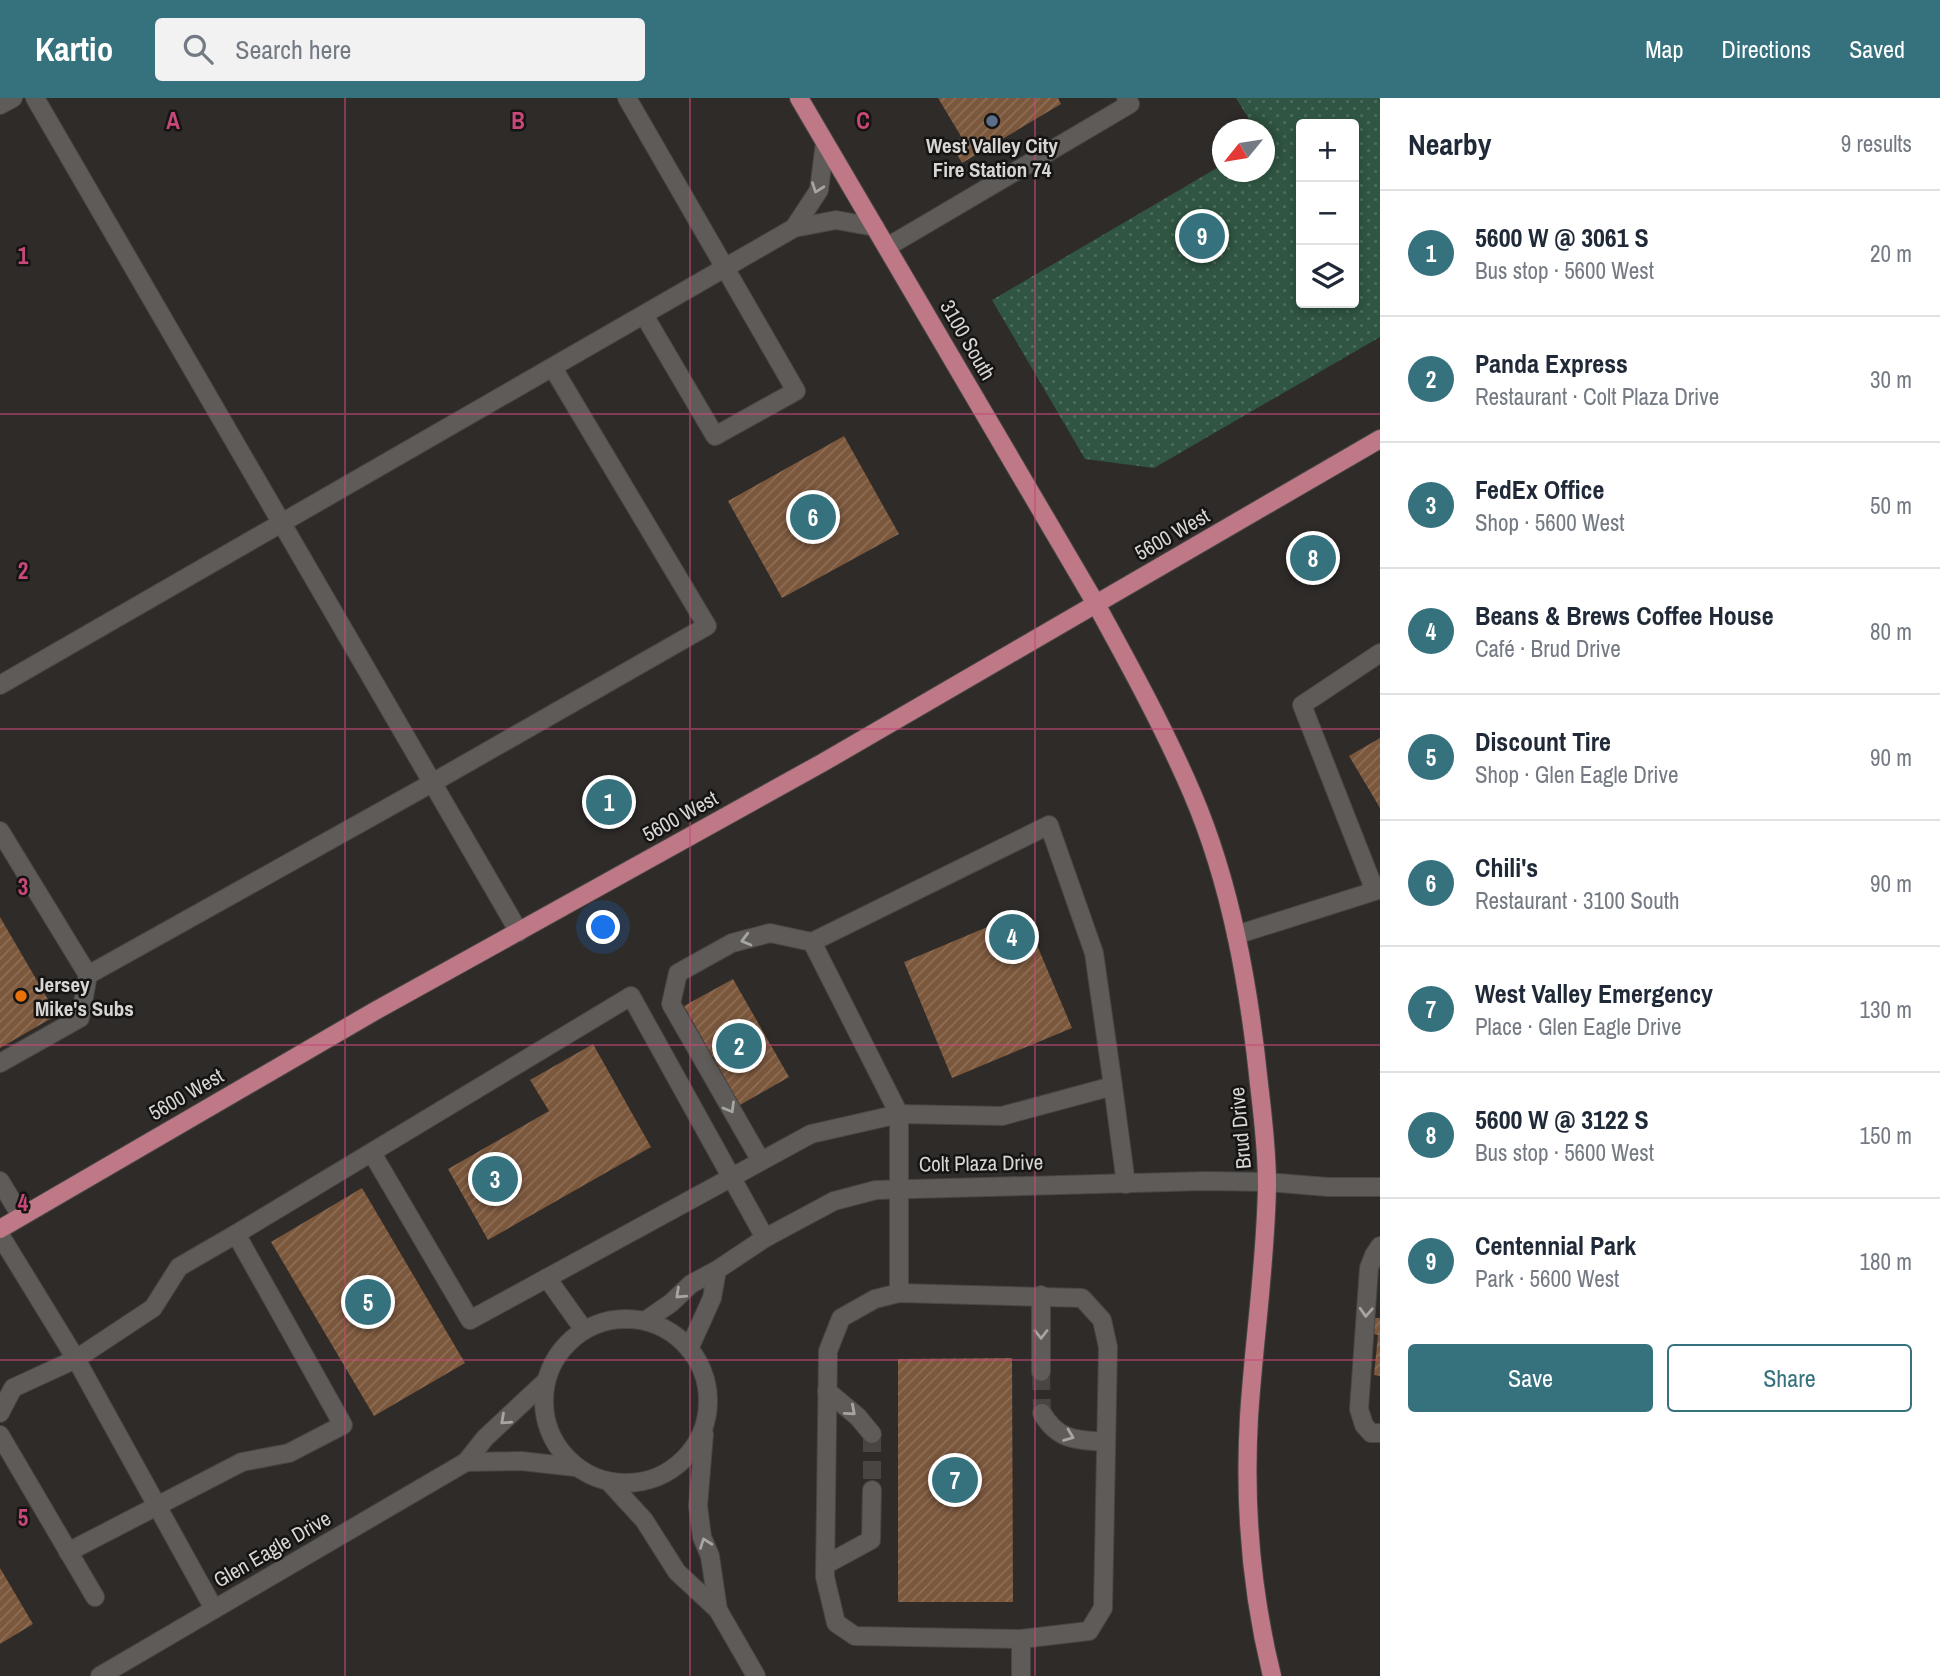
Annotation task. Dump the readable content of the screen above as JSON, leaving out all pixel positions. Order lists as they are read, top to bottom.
{
  "streets": {
    "main road": ["3100 South", "5600 West", "Brud Drive"],
    "street": ["Colt Plaza Drive", "Glen Eagle Drive"]
  },
  "crossings": [
    ["3100 South", "5600 West"],
    ["3100 South", "Brud Drive"],
    ["5600 West", "Brud Drive"],
    ["Brud Drive", "Colt Plaza Drive"],
    ["Colt Plaza Drive", "Glen Eagle Drive"]
  ],
  "places": ["West Valley City Fire Station 74", "Jersey Mike's Subs"],
  "north": "bottom left",
  "page": {
    "header": "Kartio",
    "search": "Search here",
    "nav": ["Map", "Directions", "Saved"],
    "heading": ["Nearby", "9 results"],
    "map_buttons": ["+", "−"],
    "list": [
      {
        "mark": "1",
        "name": "5600 W @ 3061 S",
        "note": "Bus stop · 5600 West",
        "value": "20 m"
      },
      {
        "mark": "2",
        "name": "Panda Express",
        "note": "Restaurant · Colt Plaza Drive",
        "value": "30 m"
      },
      {
        "mark": "3",
        "name": "FedEx Office",
        "note": "Shop · 5600 West",
        "value": "50 m"
      },
      {
        "mark": "4",
        "name": "Beans & Brews Coffee House",
        "note": "Café · Brud Drive",
        "value": "80 m"
      },
      {
        "mark": "5",
        "name": "Discount Tire",
        "note": "Shop · Glen Eagle Drive",
        "value": "90 m"
      },
      {
        "mark": "6",
        "name": "Chili's",
        "note": "Restaurant · 3100 South",
        "value": "90 m"
      },
      {
        "mark": "7",
        "name": "West Valley Emergency",
        "note": "Place · Glen Eagle Drive",
        "value": "130 m"
      },
      {
        "mark": "8",
        "name": "5600 W @ 3122 S",
        "note": "Bus stop · 5600 West",
        "value": "150 m"
      },
      {
        "mark": "9",
        "name": "Centennial Park",
        "note": "Park · 5600 West",
        "value": "180 m"
      }
    ],
    "pins": [
      "9",
      "6",
      "8",
      "1",
      "4",
      "2",
      "3",
      "5",
      "7"
    ],
    "buttons": ["Save", "Share"]
  },
  "grid": {
    "columns": ["A", "B", "C"],
    "rows": [
      "1",
      "2",
      "3",
      "4",
      "5"
    ]
  }
}
